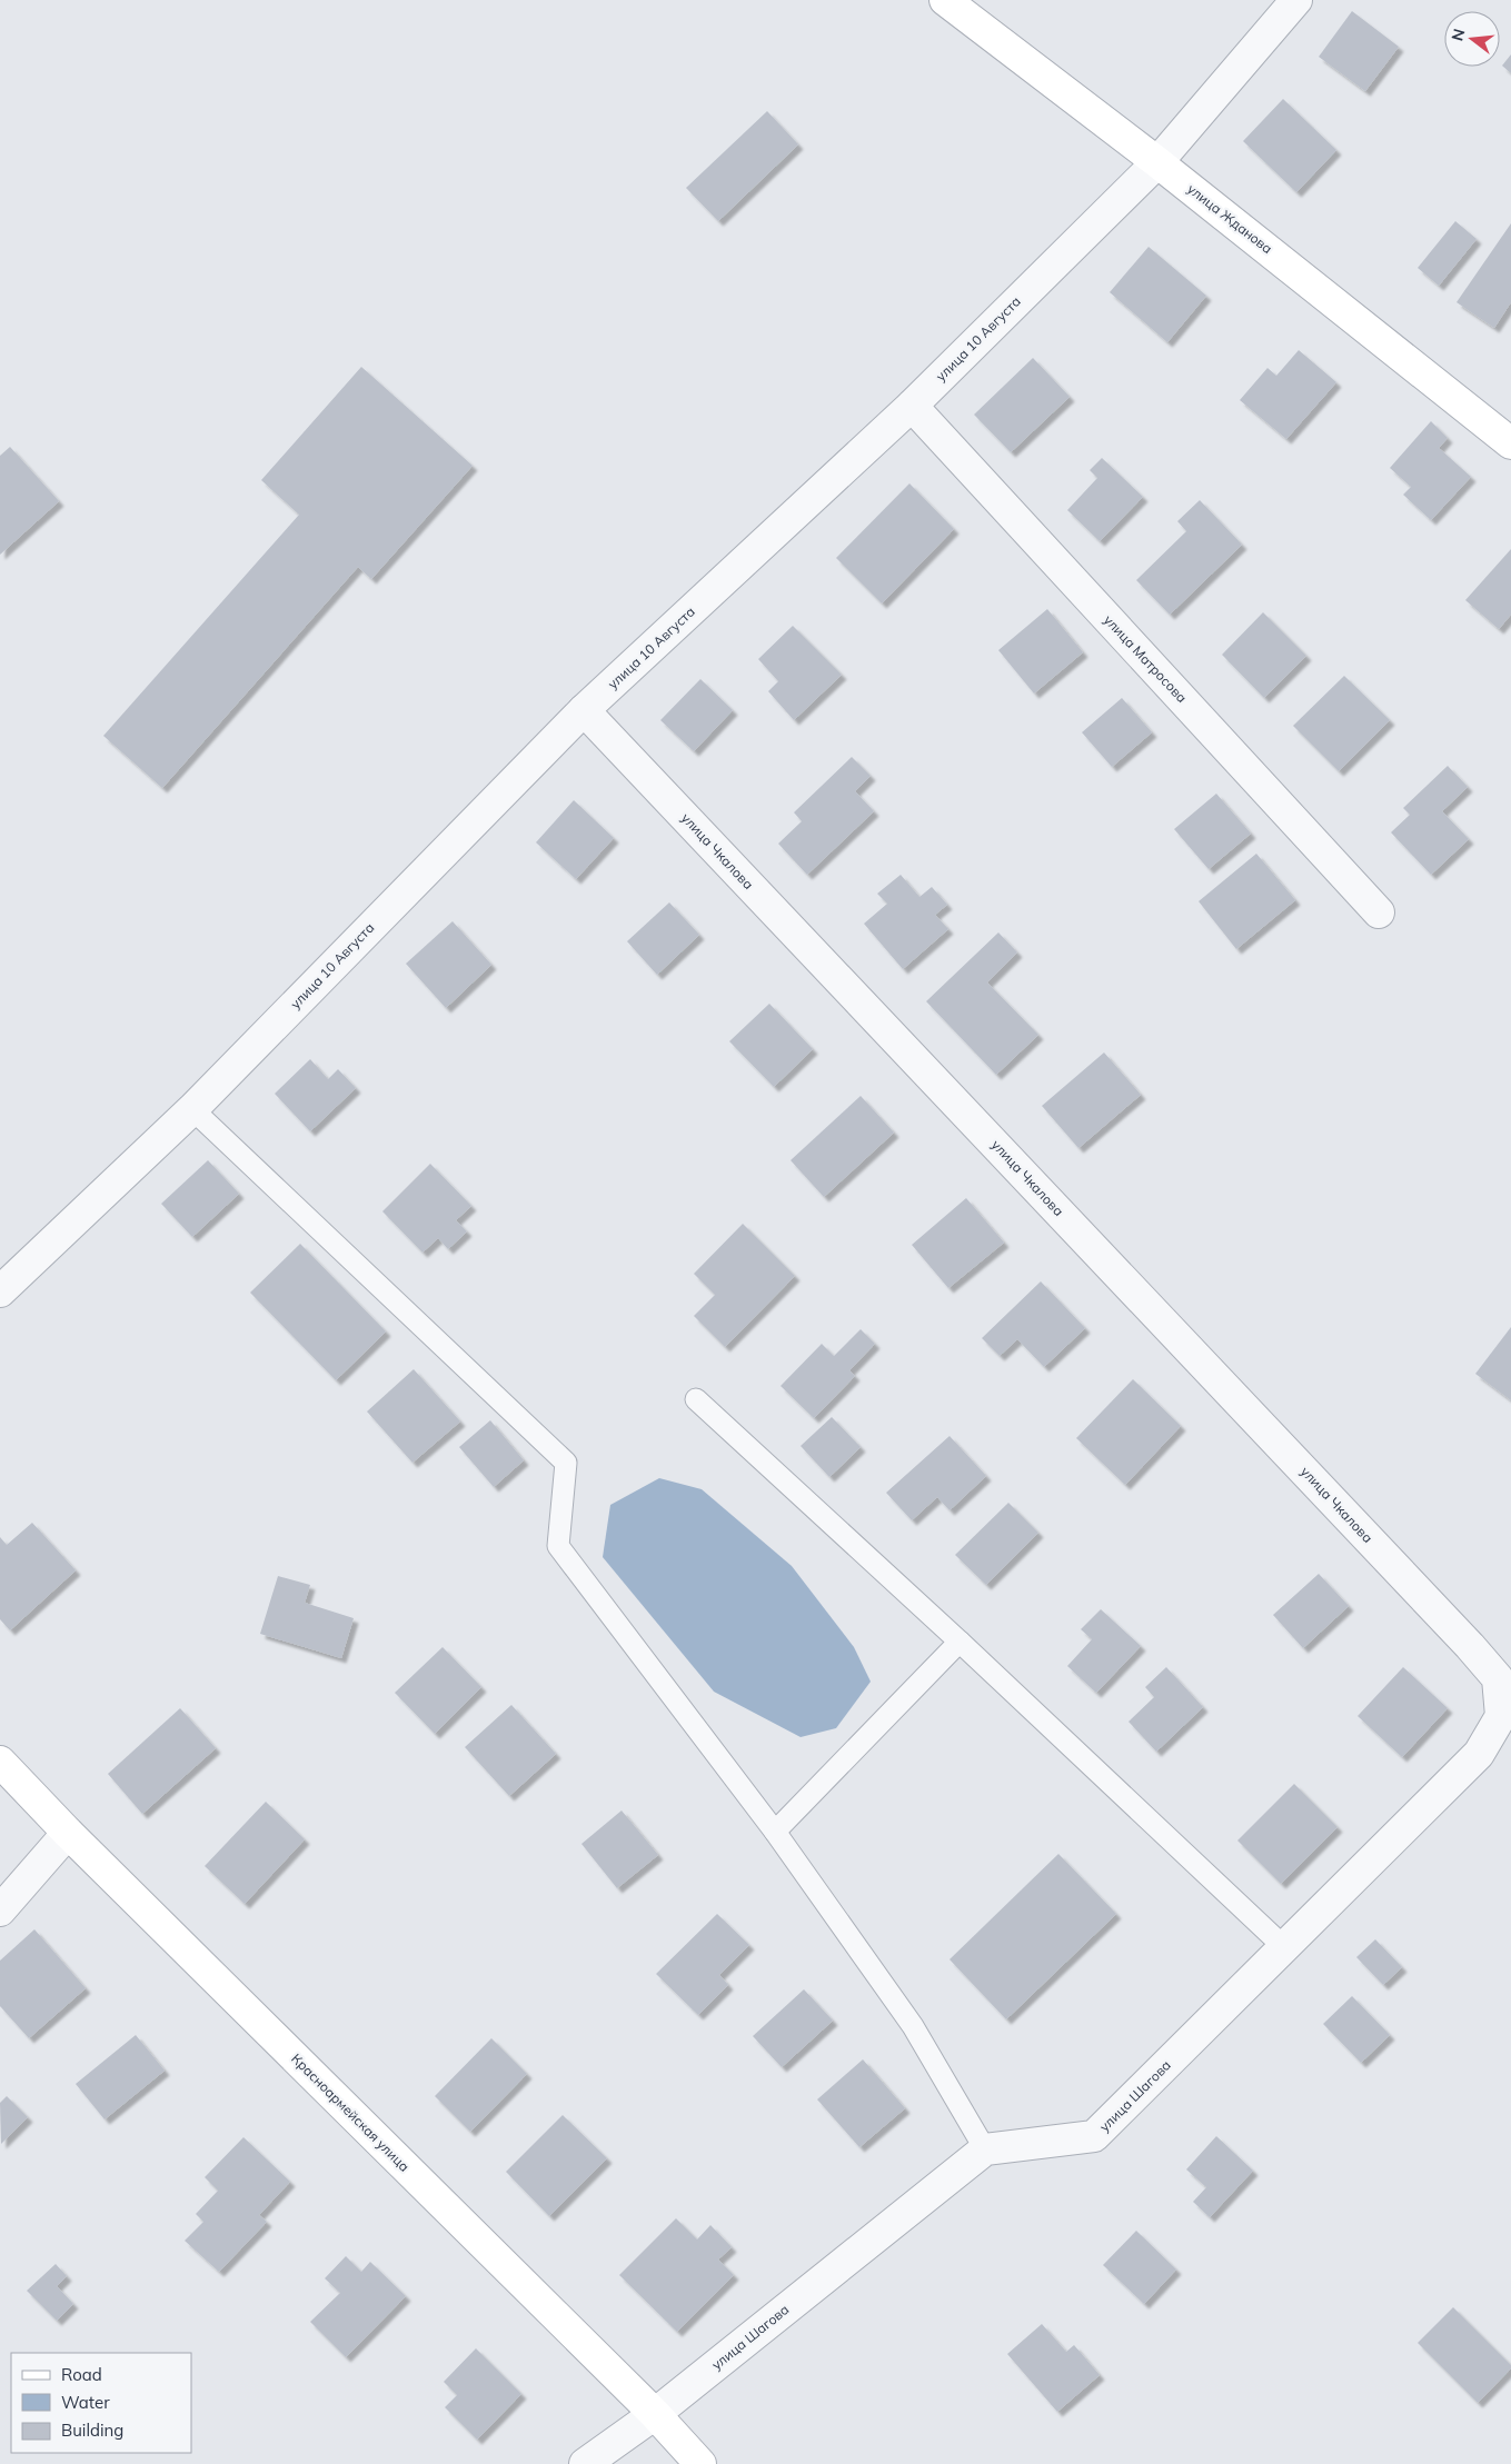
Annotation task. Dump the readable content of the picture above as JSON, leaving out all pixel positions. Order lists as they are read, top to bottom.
{
  "streets": {
    "main road": ["улица Жданова", "Красноармейская улица"],
    "street": [
      "улица 10 Августа",
      "улица Матросова",
      "улица Чкалова",
      "улица Шагова"
    ]
  },
  "crossings": [
    ["улица Жданова", "улица 10 Августа"],
    ["улица 10 Августа", "улица Матросова"],
    ["улица 10 Августа", "улица Чкалова"],
    ["улица Чкалова", "улица Шагова"],
    ["улица Шагова", "Красноармейская улица"]
  ],
  "legend": ["Road", "Water", "Building"],
  "north": "left"
}
